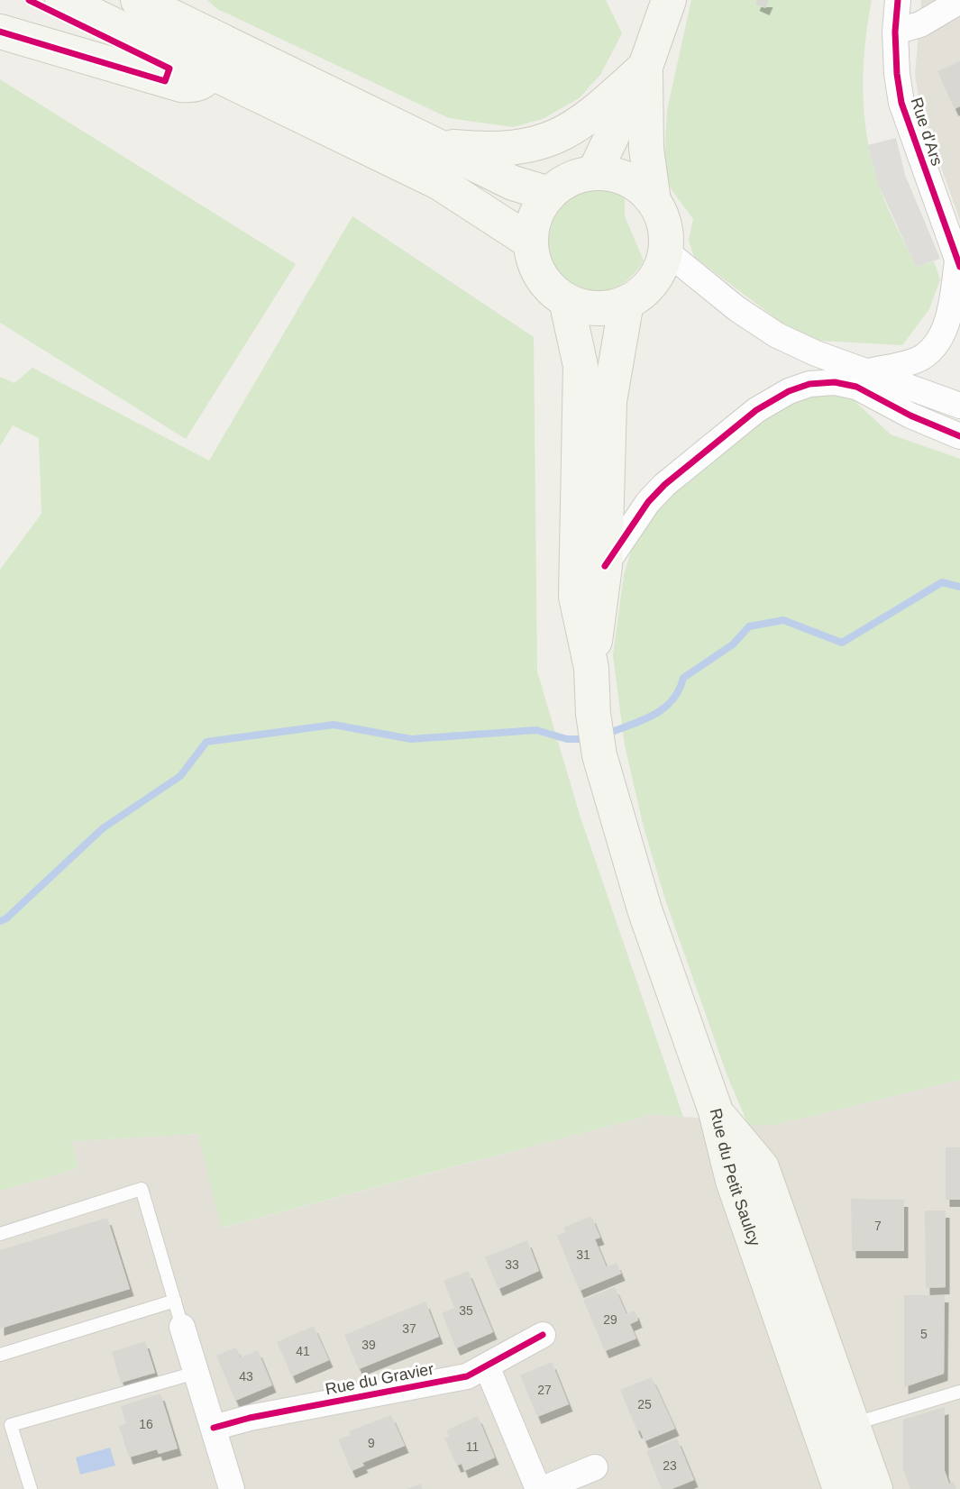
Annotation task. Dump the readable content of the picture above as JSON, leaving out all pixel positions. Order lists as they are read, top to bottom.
{
  "streets": {
    "main road": ["Rue du Petit Saulcy"],
    "street": ["Rue d'Ars", "Rue du Gravier"]
  },
  "house_numbers": [
    "7",
    "31",
    "33",
    "35",
    "29",
    "37",
    "5",
    "39",
    "41",
    "43",
    "27",
    "25",
    "16",
    "9",
    "11",
    "23"
  ]
}
